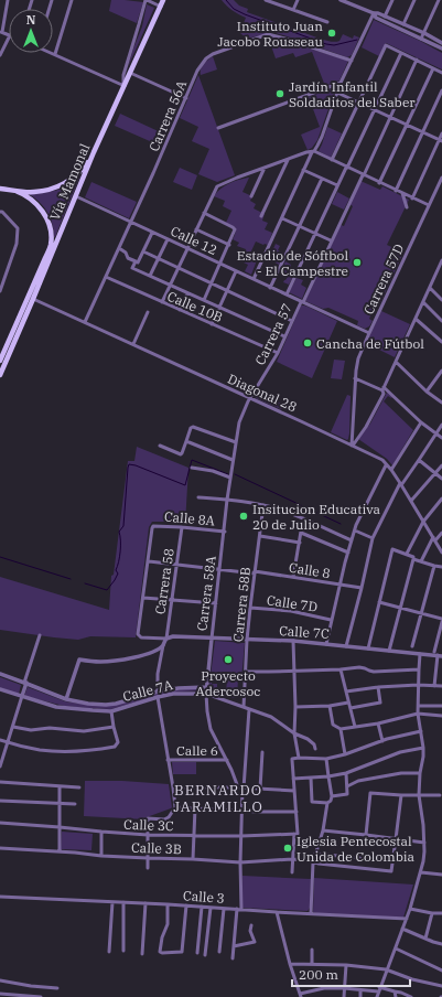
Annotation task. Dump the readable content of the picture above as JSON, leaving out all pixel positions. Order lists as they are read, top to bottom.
{
  "streets": {
    "main road": ["Vía Mamonal"],
    "street": [
      "Carrera 56A",
      "Calle 12",
      "Carrera 57D",
      "Calle 10B",
      "Carrera 57",
      "Diagonal 28",
      "Calle 8A",
      "Calle 8",
      "Carrera 58",
      "Carrera 58A",
      "Calle 7D",
      "Carrera 58B",
      "Calle 7C",
      "Calle 7A",
      "Calle 6",
      "Calle 3C",
      "Calle 3B",
      "Calle 3"
    ]
  },
  "crossings": [
    ["Carrera 56A", "Calle 12"],
    ["Carrera 56A", "Calle 10B"],
    ["Carrera 56A", "Diagonal 28"],
    ["Vía Mamonal", "Calle 12"],
    ["Vía Mamonal", "Diagonal 28"],
    ["Calle 12", "Carrera 57"],
    ["Carrera 57D", "Diagonal 28"],
    ["Calle 10B", "Carrera 57"],
    ["Carrera 57", "Diagonal 28"],
    ["Carrera 57", "Carrera 58A"],
    ["Diagonal 28", "Carrera 58A"],
    ["Calle 8A", "Calle 8"],
    ["Calle 8A", "Carrera 58"],
    ["Calle 8A", "Carrera 58A"],
    ["Calle 8", "Carrera 58"],
    ["Calle 8", "Carrera 58A"],
    ["Calle 8", "Carrera 58B"],
    ["Carrera 58", "Calle 7C"],
    ["Carrera 58A", "Calle 7C"],
    ["Carrera 58A", "Calle 7A"],
    ["Carrera 58A", "Calle 6"],
    ["Calle 7D", "Carrera 58B"],
    ["Carrera 58B", "Calle 7C"],
    ["Carrera 58B", "Calle 7A"]
  ],
  "districts": ["BERNARDO JARAMILLO"],
  "places": [
    "Instituto Juan Jacobo Rousseau",
    "Jardín Infantil Soldaditos del Saber",
    "Estadio de Sóftbol - El Campestre",
    "Cancha de Fútbol",
    "Insitucion Educativa 20 de Julio",
    "Proyecto Adercosoc",
    "Iglesia Pentecostal Unida de Colombia"
  ],
  "scale_bar": "200 m",
  "north": "top"
}
